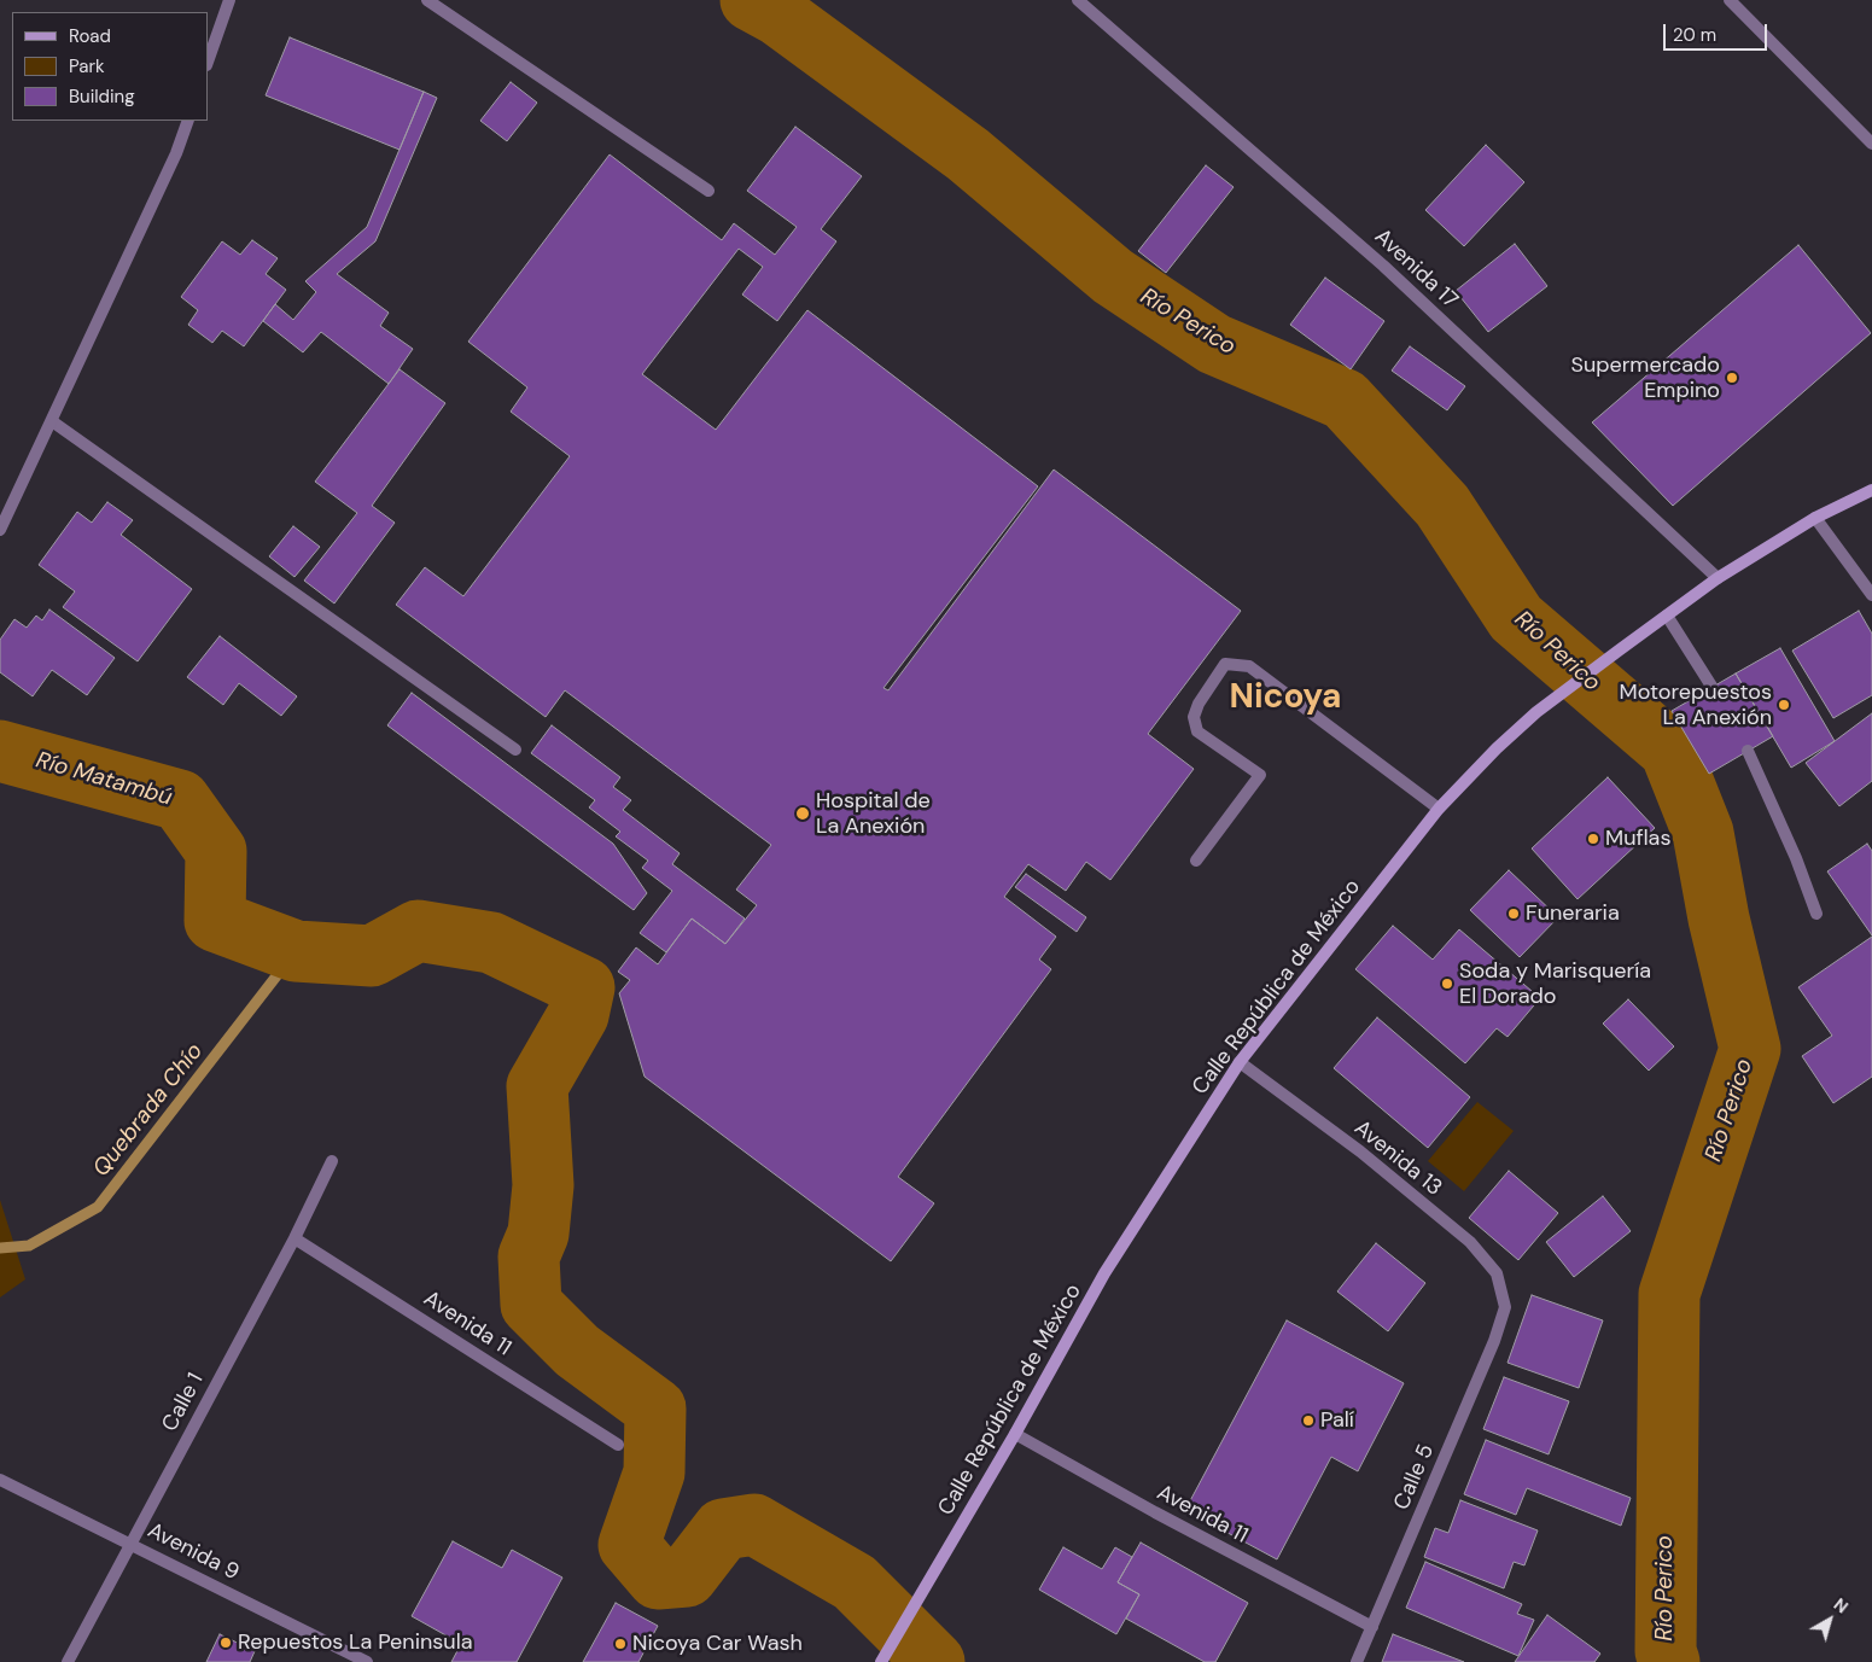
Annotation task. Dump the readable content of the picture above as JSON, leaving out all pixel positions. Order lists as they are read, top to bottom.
{
  "streets": {
    "main road": ["Calle República de México"],
    "street": [
      "Avenida 17",
      "Avenida 13",
      "Avenida 11",
      "Calle 1",
      "Calle 5",
      "Avenida 9"
    ]
  },
  "crossings": [
    ["Avenida 17", "Calle República de México"],
    ["Calle República de México", "Avenida 13"],
    ["Calle República de México", "Avenida 11"],
    ["Avenida 13", "Calle 5"],
    ["Avenida 11", "Calle 1"],
    ["Avenida 11", "Calle 5"],
    ["Calle 1", "Avenida 9"]
  ],
  "districts": ["Nicoya"],
  "water": ["Río Perico", "Río Matambú", "Quebrada Chío"],
  "places": [
    "Supermercado Empino",
    "Motorepuestos La Anexión",
    "Hospital de La Anexión",
    "Muflas",
    "Funeraria",
    "Soda y Marisquería El Dorado",
    "Palí",
    "Repuestos La Peninsula",
    "Nicoya Car Wash"
  ],
  "legend": ["Road", "Park", "Building"],
  "scale_bar": "20 m",
  "north": "top right"
}
